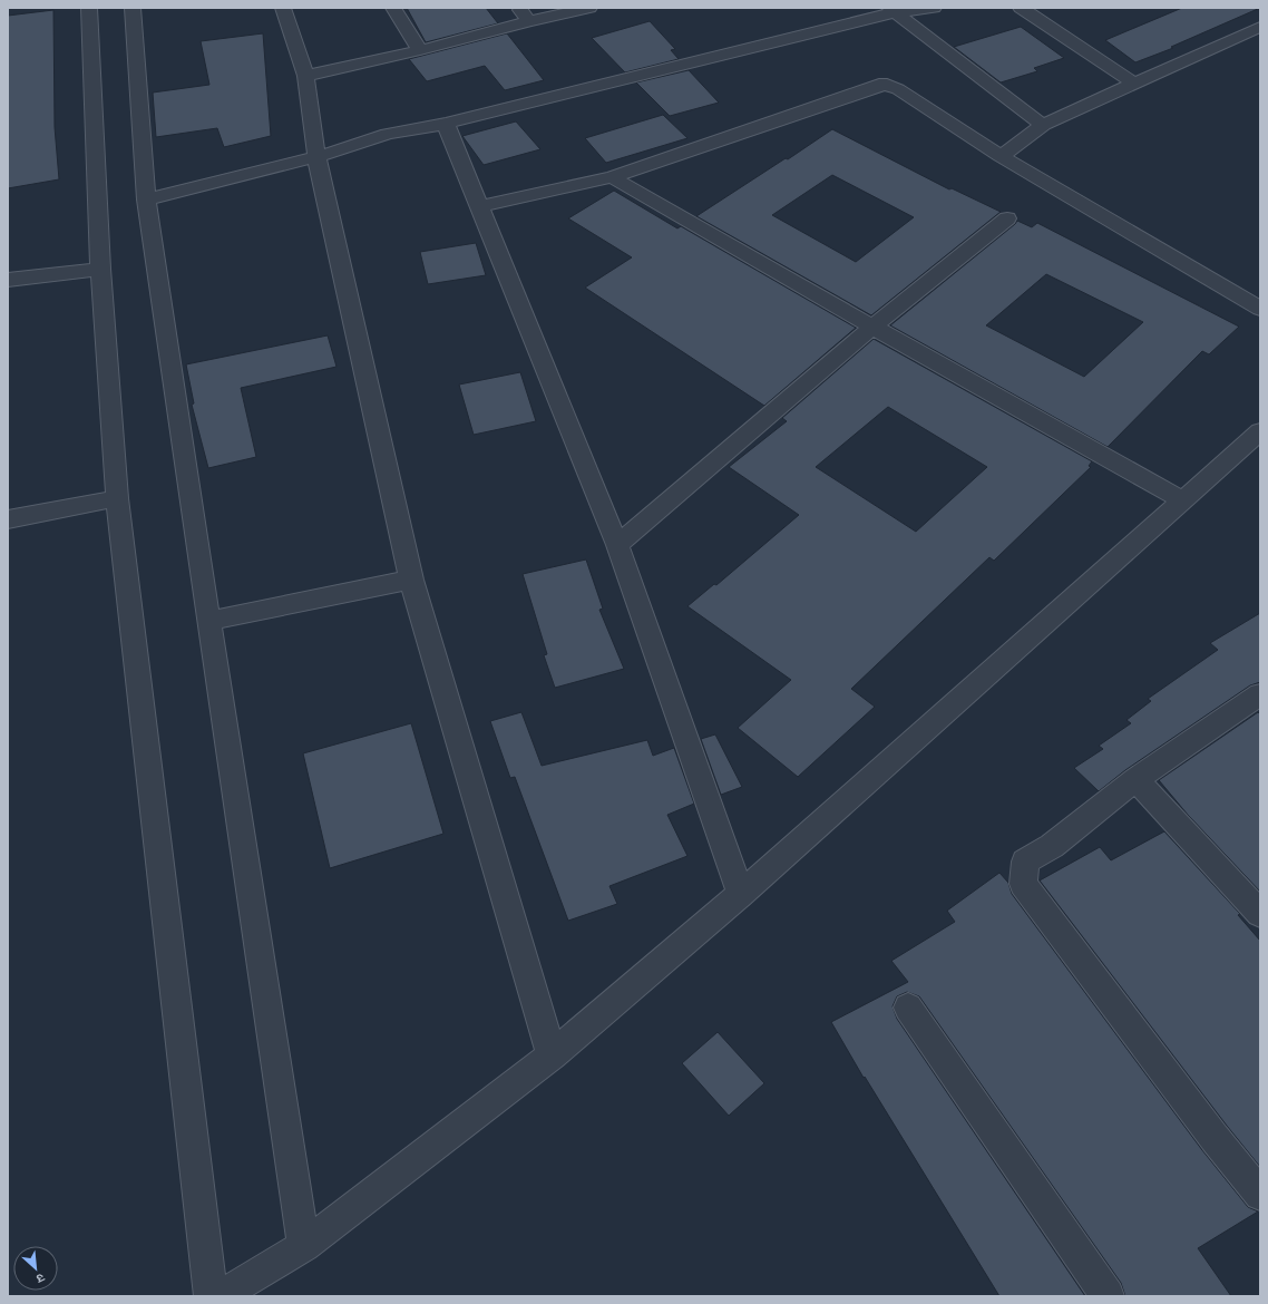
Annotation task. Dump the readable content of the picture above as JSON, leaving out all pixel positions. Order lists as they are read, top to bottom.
{
  "north": "bottom right"
}
